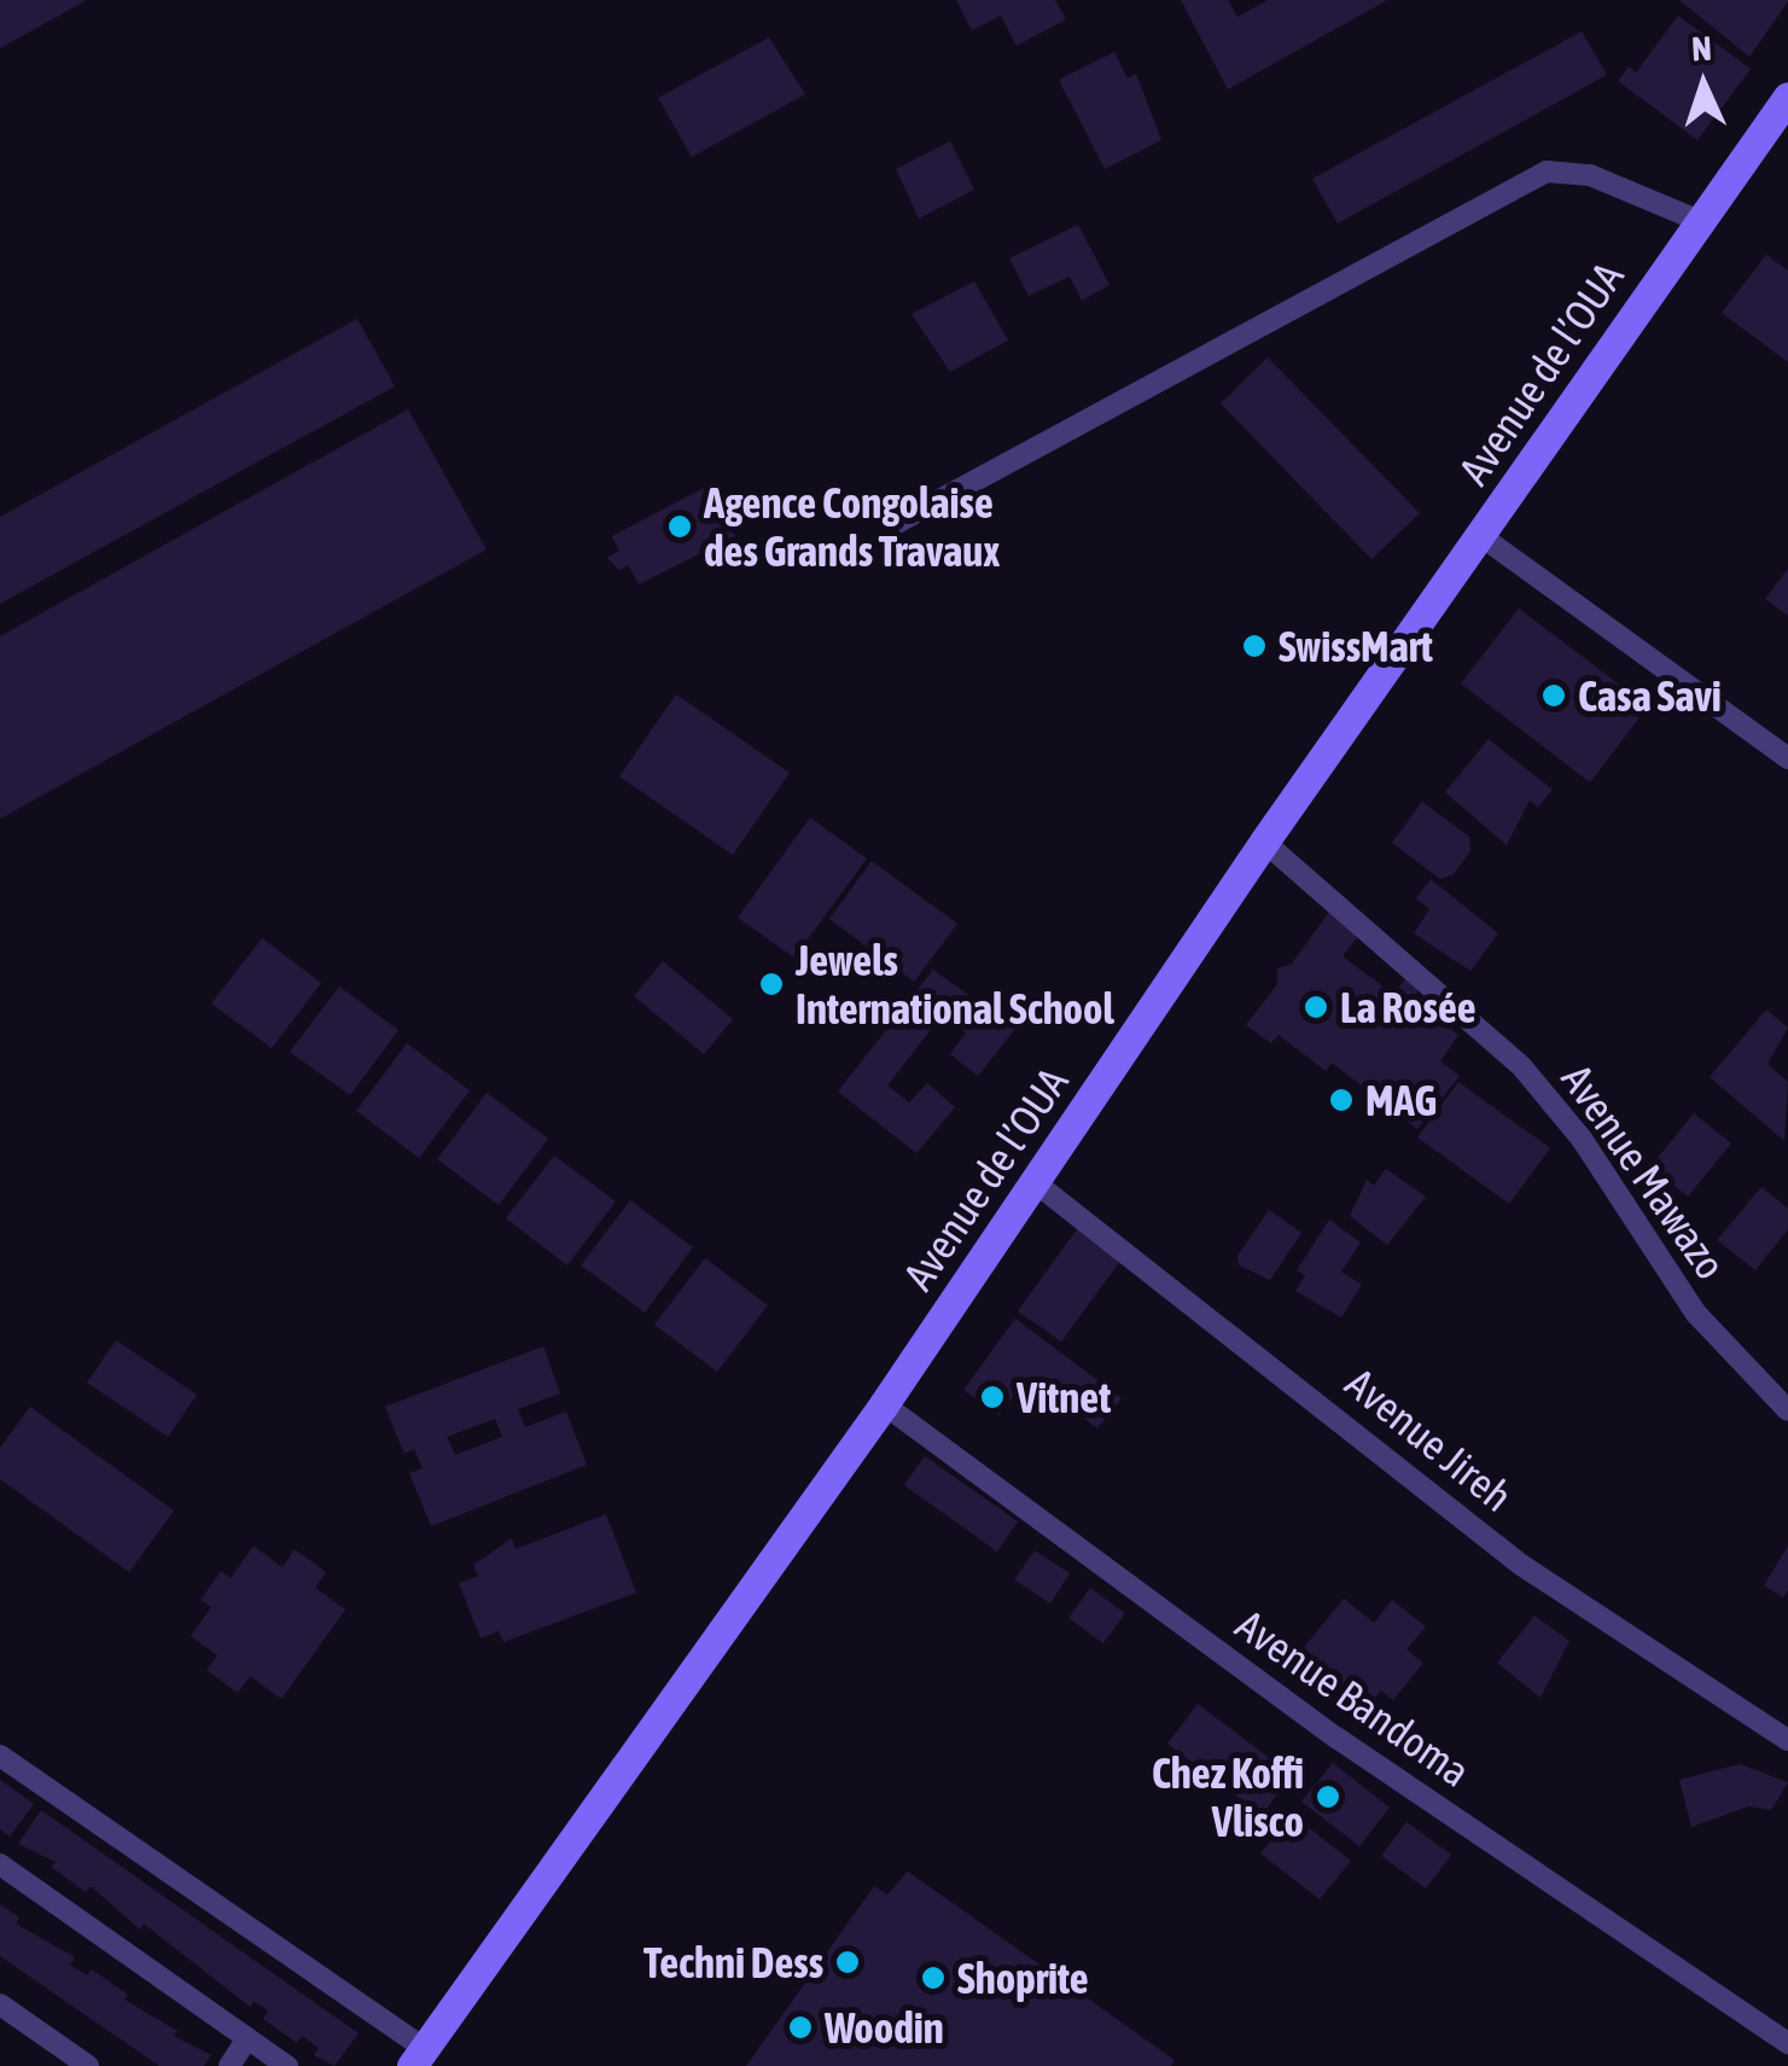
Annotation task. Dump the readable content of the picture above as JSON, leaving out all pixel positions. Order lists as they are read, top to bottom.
{
  "streets": {
    "main road": ["Avenue de l’OUA"],
    "street": ["Avenue Mawazo", "Avenue Jireh", "Avenue Bandoma"]
  },
  "crossings": [
    ["Avenue de l’OUA", "Avenue Mawazo"],
    ["Avenue de l’OUA", "Avenue Jireh"],
    ["Avenue de l’OUA", "Avenue Bandoma"]
  ],
  "places": [
    "Agence Congolaise des Grands Travaux",
    "SwissMart",
    "Casa Savi",
    "Jewels International School",
    "La Rosée",
    "MAG",
    "Vitnet",
    "Chez Koffi Vlisco",
    "Techni Dess",
    "Shoprite",
    "Woodin"
  ],
  "north": "top"
}
